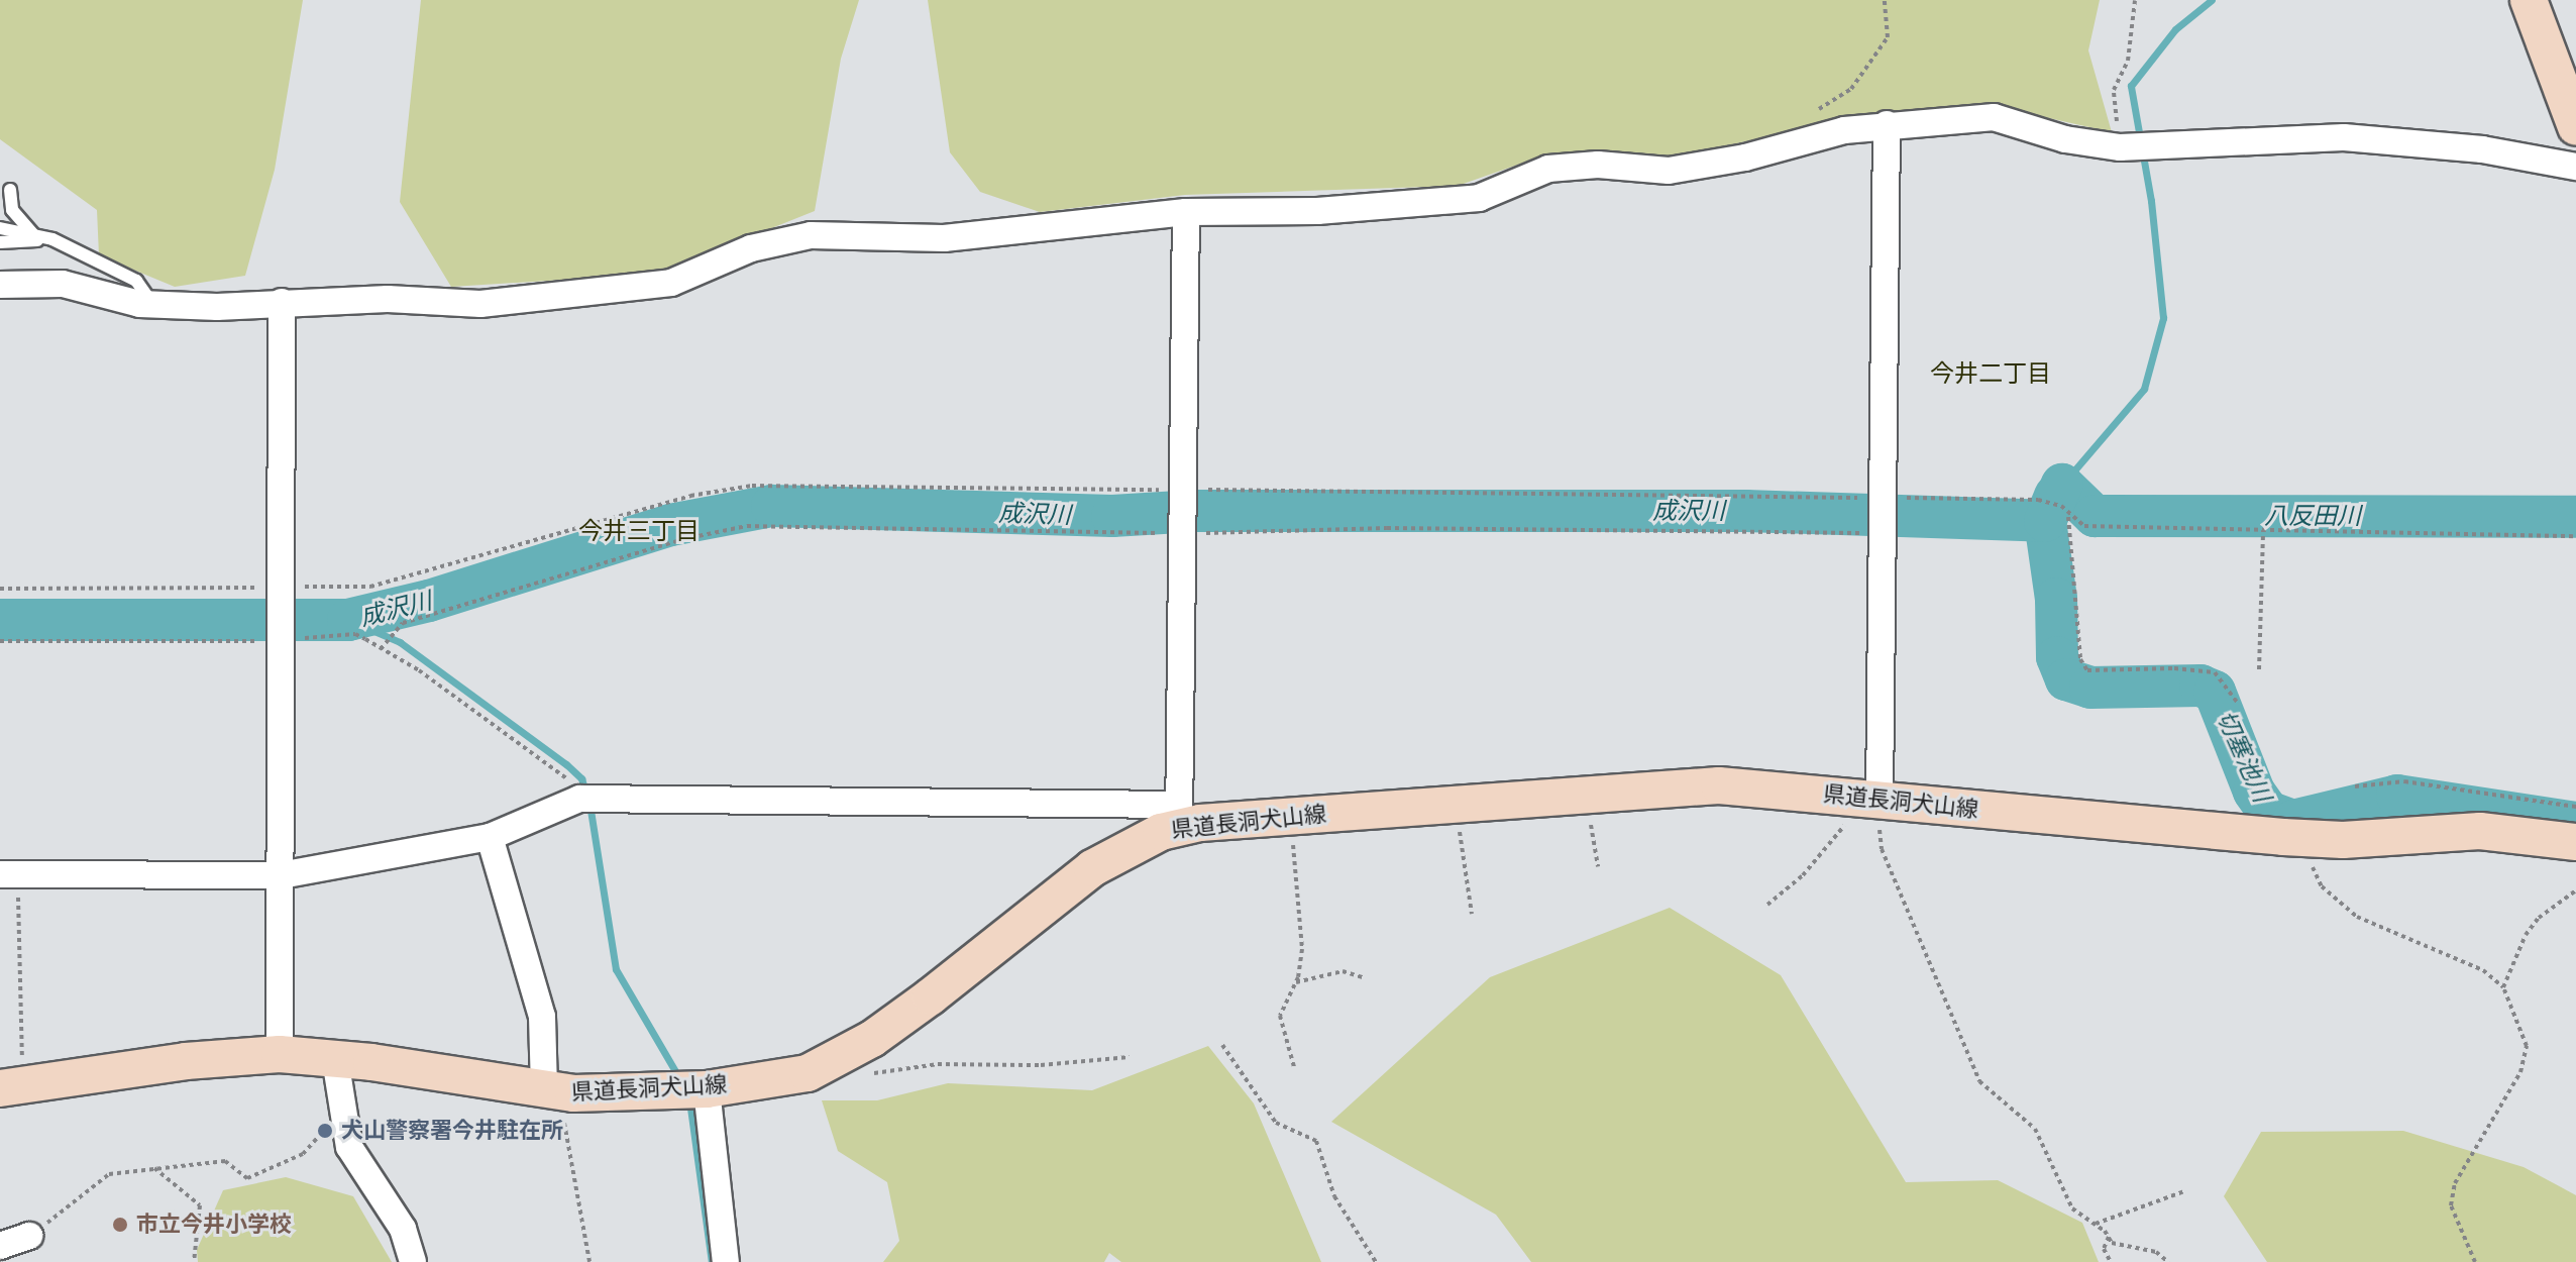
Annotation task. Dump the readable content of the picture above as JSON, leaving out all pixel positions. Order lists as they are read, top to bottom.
{
  "streets": {
    "main road": ["県道長洞犬山線"]
  },
  "districts": ["今井二丁目", "今井三丁目"],
  "water": ["成沢川", "八反田川", "切塞池川"],
  "places": ["犬山警察署今井駐在所", "市立今井小学校"]
}
